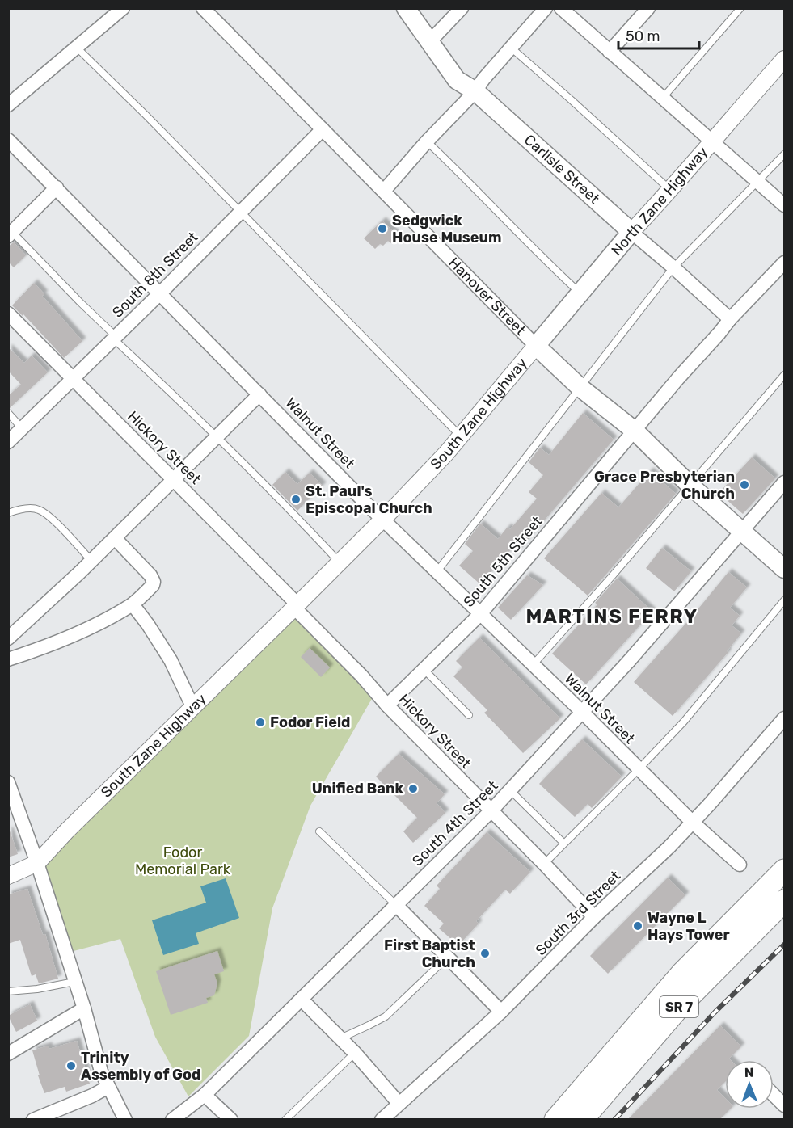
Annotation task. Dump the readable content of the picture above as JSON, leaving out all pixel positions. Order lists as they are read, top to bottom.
{
  "streets": {
    "highway": ["SR 7"],
    "main road": ["Carlisle Street", "North Zane Highway", "Hanover Street"],
    "street": [
      "South 8th Street",
      "South Zane Highway",
      "Walnut Street",
      "Hickory Street",
      "South 5th Street",
      "South 4th Street",
      "South 3rd Street"
    ]
  },
  "crossings": [
    ["Carlisle Street", "North Zane Highway"],
    ["Carlisle Street", "South 5th Street"],
    ["North Zane Highway", "Hanover Street"],
    ["North Zane Highway", "South Zane Highway"],
    ["South 8th Street", "Hanover Street"],
    ["South 8th Street", "Walnut Street"],
    ["South 8th Street", "Hickory Street"],
    ["Hanover Street", "South Zane Highway"],
    ["Hanover Street", "South 5th Street"],
    ["Hanover Street", "South 4th Street"],
    ["South Zane Highway", "Walnut Street"],
    ["South Zane Highway", "Hickory Street"],
    ["Walnut Street", "South 5th Street"],
    ["Walnut Street", "South 4th Street"],
    ["Walnut Street", "South 3rd Street"],
    ["Hickory Street", "South 5th Street"],
    ["Hickory Street", "South 4th Street"],
    ["Hickory Street", "South 3rd Street"]
  ],
  "districts": ["MARTINS FERRY"],
  "parks": ["Fodor Memorial Park"],
  "places": [
    "Sedgwick House Museum",
    "Grace Presbyterian Church",
    "St. Paul's Episcopal Church",
    "Fodor Field",
    "Unified Bank",
    "Wayne L Hays Tower",
    "First Baptist Church",
    "Trinity Assembly of God"
  ],
  "scale_bar": "50 m",
  "north": "top"
}
